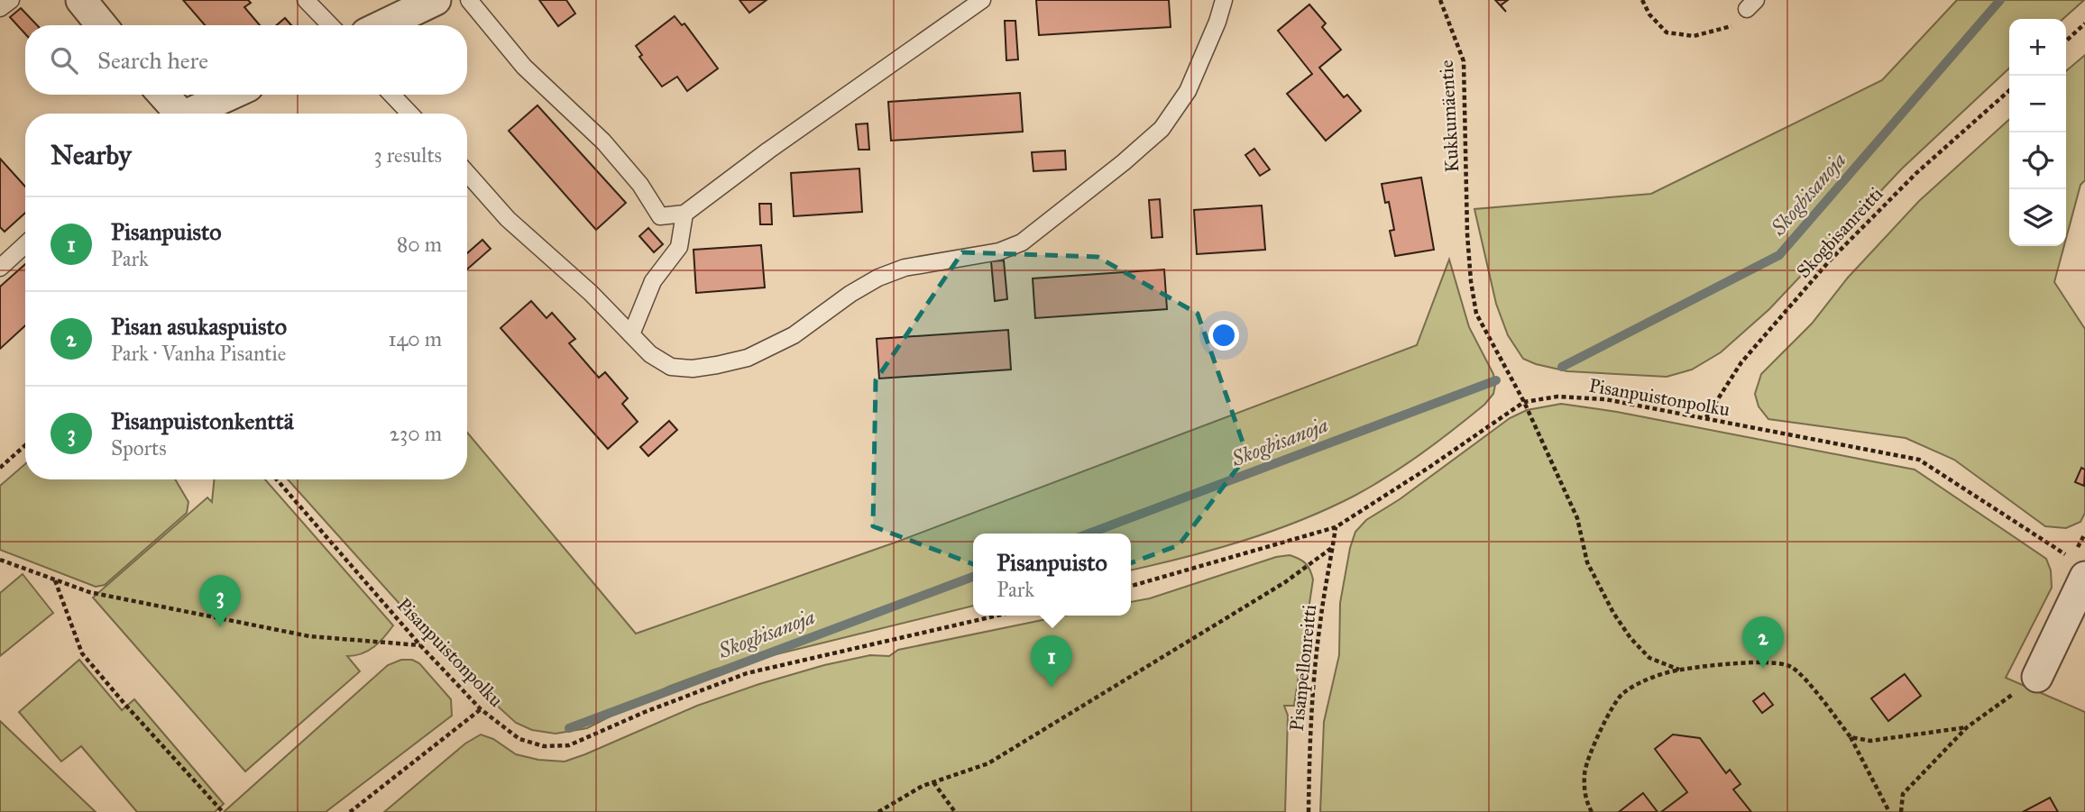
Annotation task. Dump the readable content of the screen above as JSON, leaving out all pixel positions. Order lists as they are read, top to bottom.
{
  "streets": {
    "path": [
      "Kukkumäentie",
      "Skogbisanreitti",
      "Pisanpuistonpolku",
      "Pisanpellonreitti"
    ]
  },
  "crossings": [
    ["Kukkumäentie", "Pisanpuistonpolku"],
    ["Skogbisanreitti", "Pisanpuistonpolku"],
    ["Pisanpuistonpolku", "Pisanpellonreitti"]
  ],
  "water": ["Skogbisanoja"],
  "page": {
    "map_buttons": ["+", "−"],
    "search": "Search here",
    "heading": ["Nearby", "3 results"],
    "list": [
      {
        "mark": "1",
        "name": "Pisanpuisto",
        "note": "Park",
        "value": "80 m"
      },
      {
        "mark": "2",
        "name": "Pisan asukaspuisto",
        "note": "Park · Vanha Pisantie",
        "value": "140 m"
      },
      {
        "mark": "3",
        "name": "Pisanpuistonkenttä",
        "note": "Sports",
        "value": "230 m"
      }
    ],
    "popup": ["Pisanpuisto", "Park"],
    "pins": ["3", "2", "1"]
  }
}
